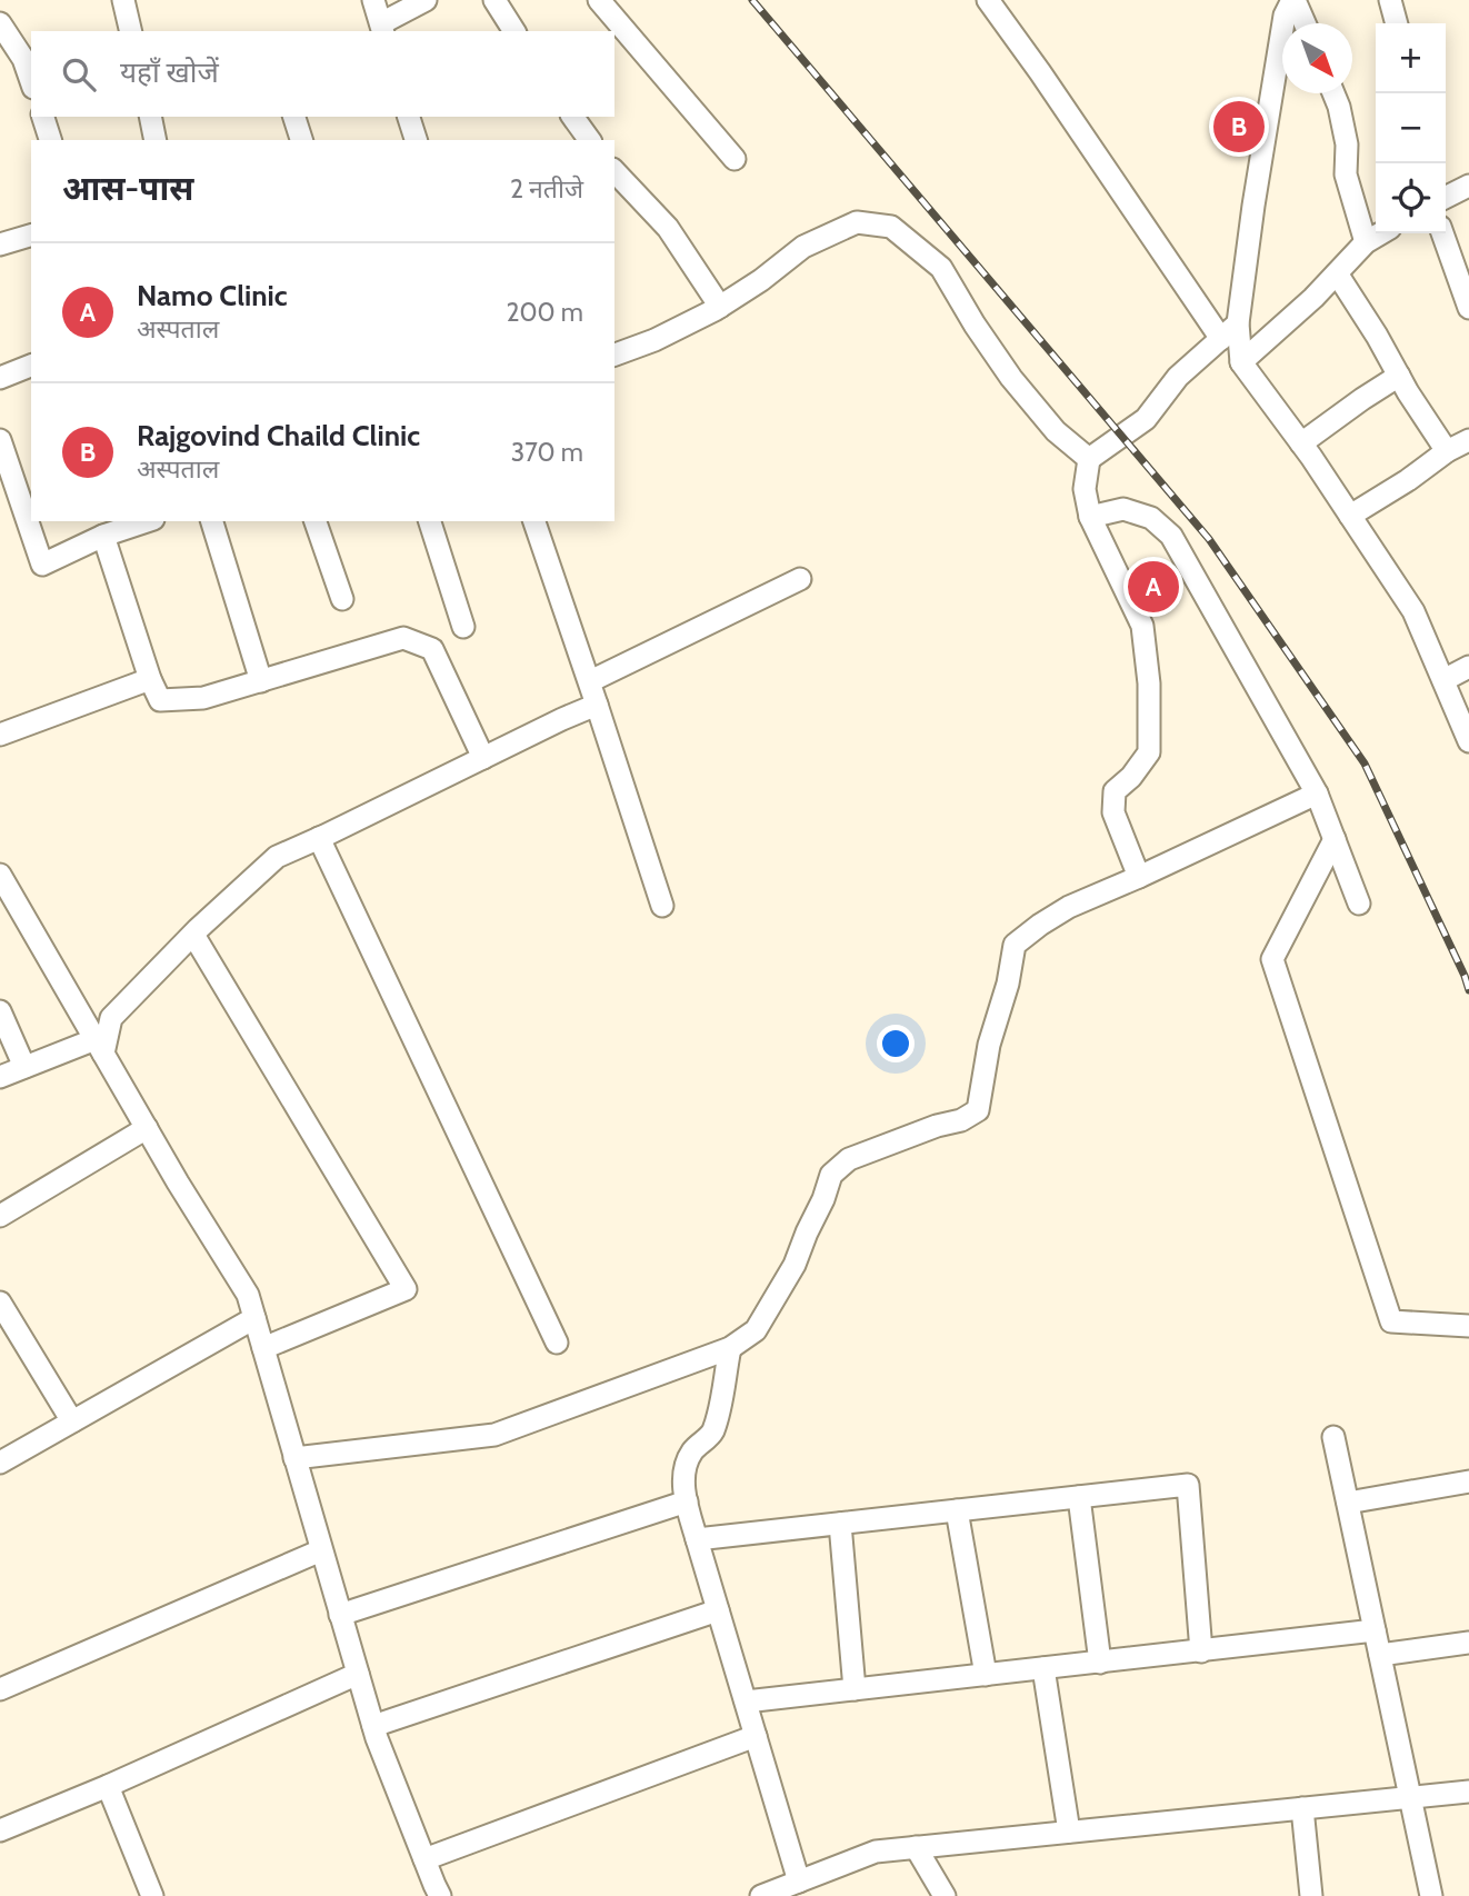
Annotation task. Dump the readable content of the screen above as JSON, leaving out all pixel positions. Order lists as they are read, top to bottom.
{
  "north": "bottom right",
  "page": {
    "map_buttons": ["+", "−"],
    "search": "यहाँ खोजें",
    "pins": ["B", "A"],
    "heading": ["आस-पास", "2 नतीजे"],
    "list": [
      {
        "mark": "A",
        "name": "Namo Clinic",
        "note": "अस्पताल",
        "value": "200 m"
      },
      {
        "mark": "B",
        "name": "Rajgovind Chaild Clinic",
        "note": "अस्पताल",
        "value": "370 m"
      }
    ]
  }
}
